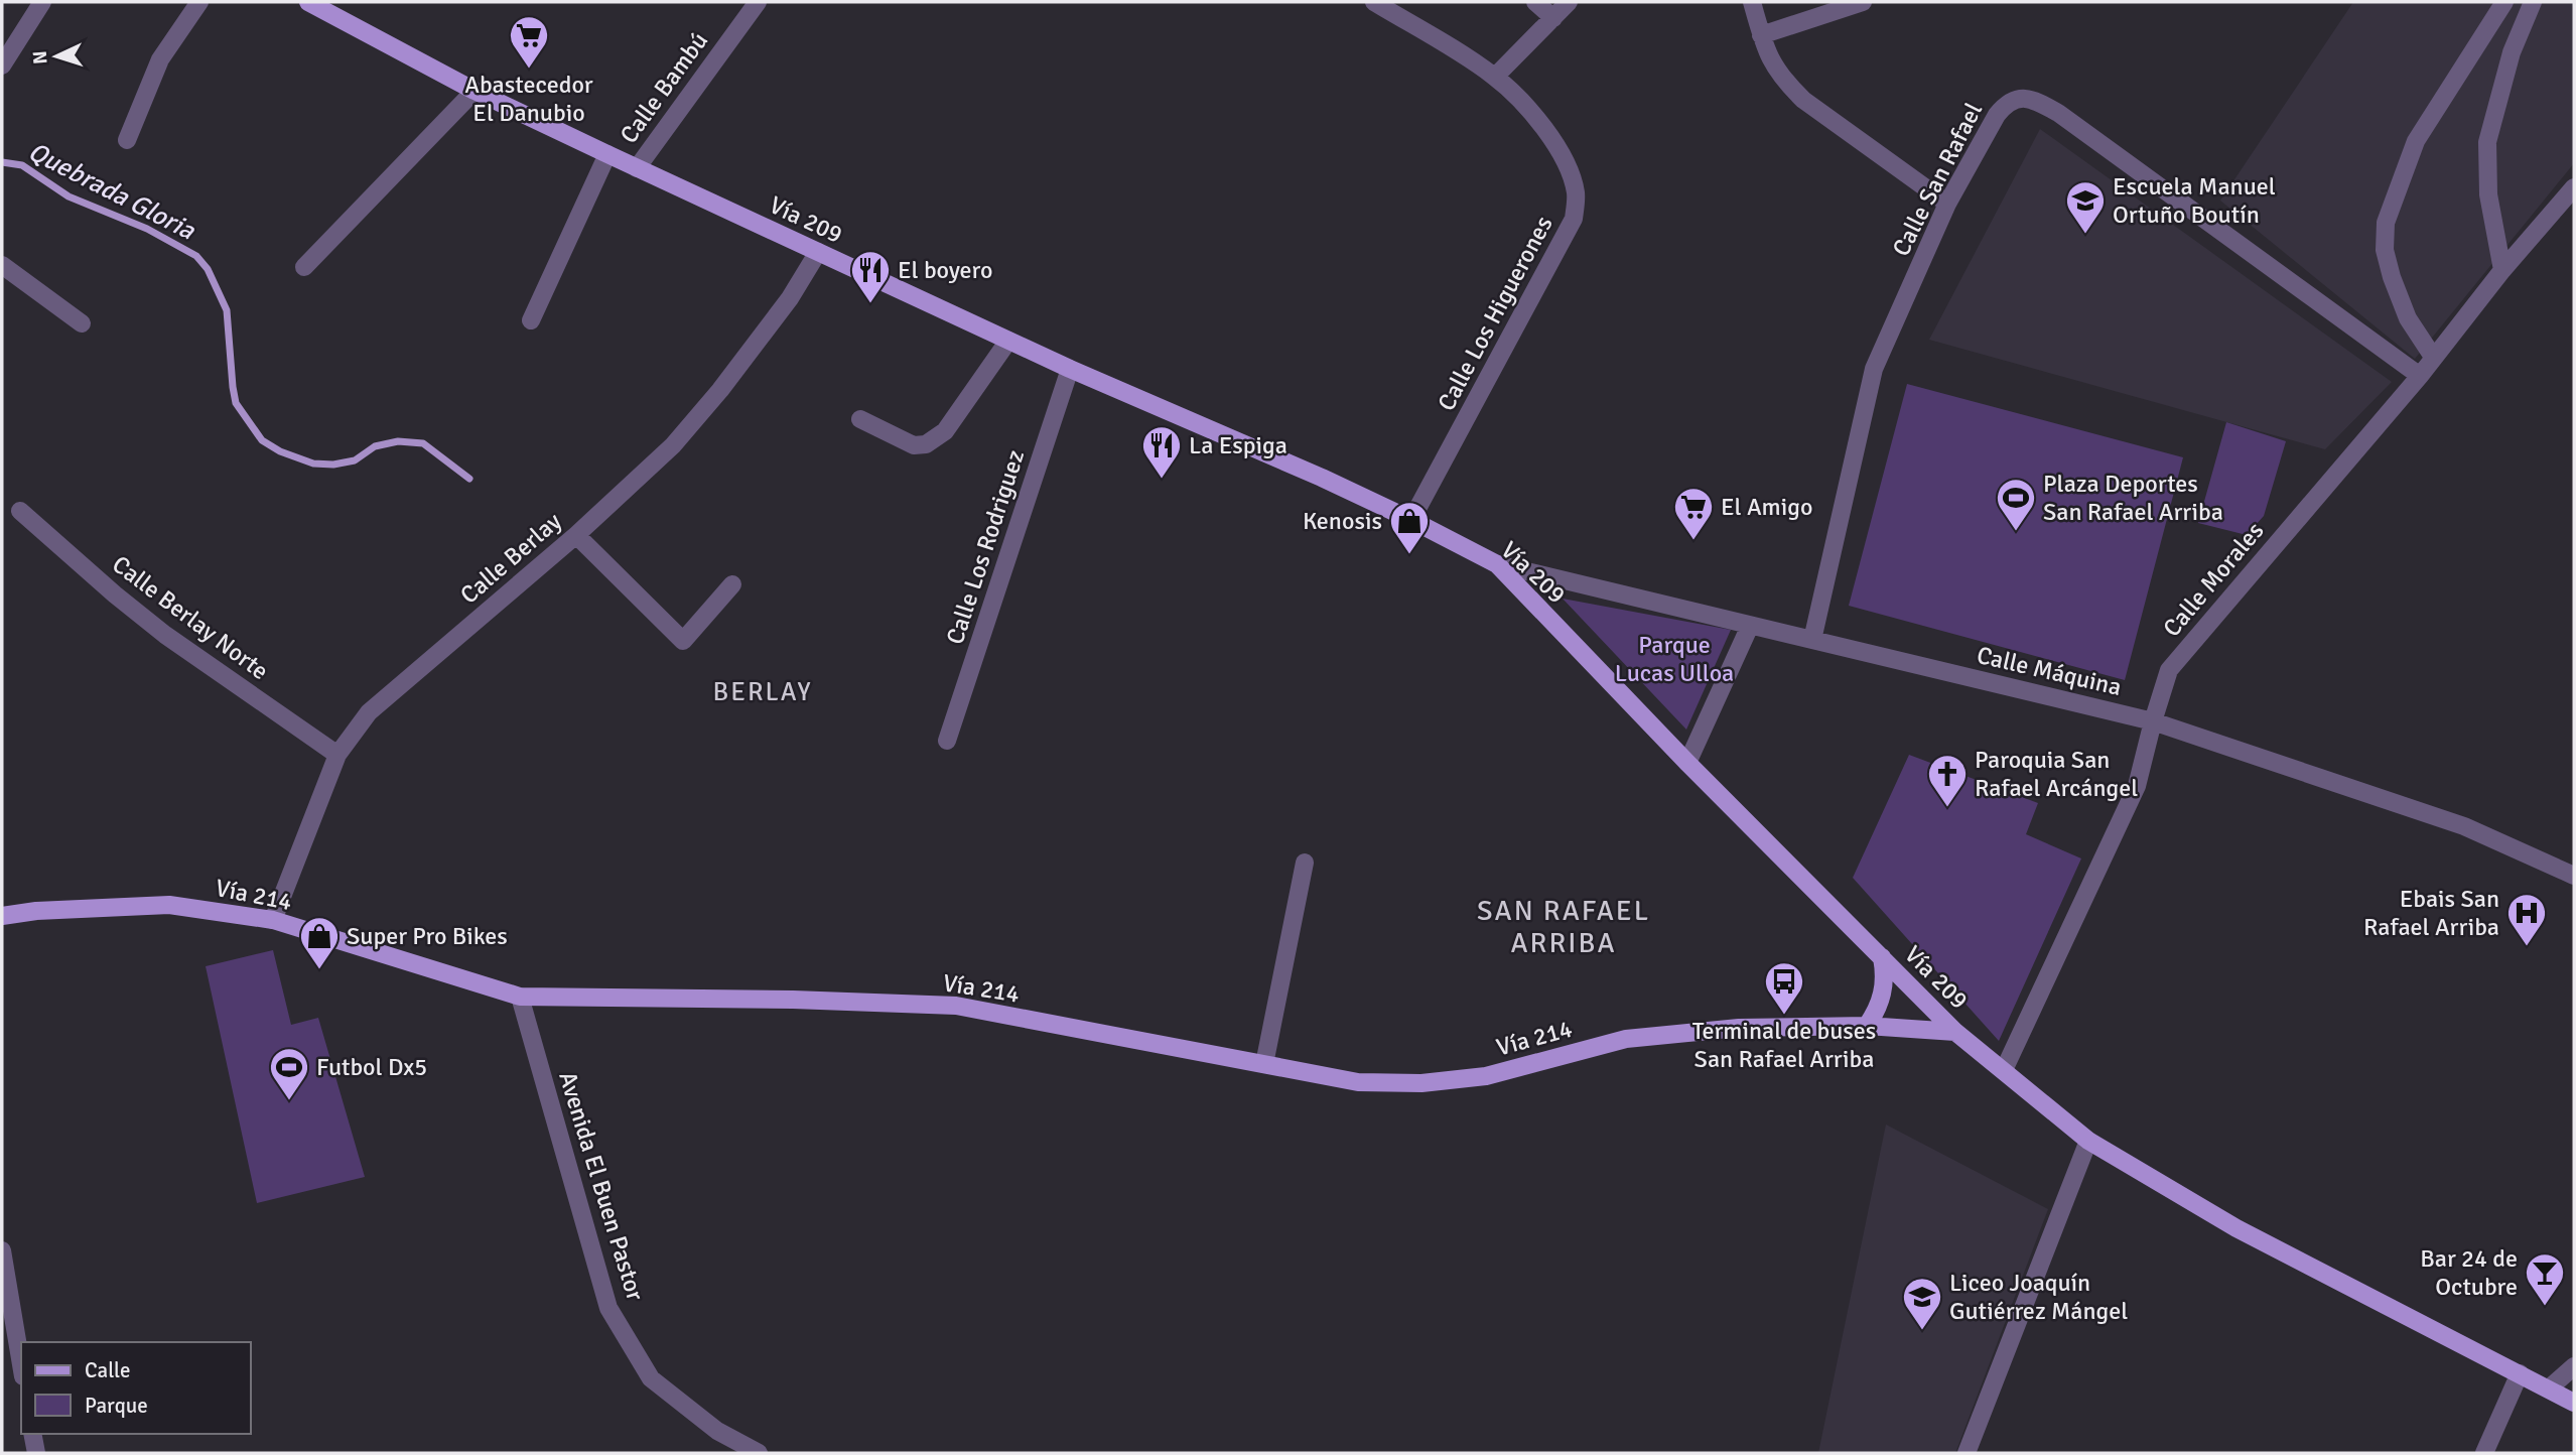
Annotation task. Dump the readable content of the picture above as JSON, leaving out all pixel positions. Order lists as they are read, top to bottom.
{
  "streets": {
    "main road": ["Vía 209", "Vía 214"],
    "street": [
      "Calle Bambú",
      "Calle San Rafael",
      "Calle Los Higuerones",
      "Calle Los Rodriguez",
      "Calle Berlay",
      "Calle Morales",
      "Calle Berlay Norte",
      "Calle Máquina",
      "Avenida El Buen Pastor"
    ]
  },
  "crossings": [
    ["Calle Bambú", "Vía 209"],
    ["Calle San Rafael", "Calle Morales"],
    ["Calle San Rafael", "Calle Máquina"],
    ["Vía 209", "Calle Los Higuerones"],
    ["Vía 209", "Calle Los Rodriguez"],
    ["Vía 209", "Calle Berlay"],
    ["Vía 209", "Calle Morales"],
    ["Vía 209", "Calle Máquina"],
    ["Vía 209", "Vía 214"],
    ["Calle Berlay", "Calle Berlay Norte"],
    ["Calle Berlay", "Vía 214"],
    ["Calle Morales", "Calle Máquina"],
    ["Vía 214", "Avenida El Buen Pastor"]
  ],
  "districts": ["BERLAY", "SAN RAFAEL ARRIBA"],
  "water": ["Quebrada Gloria"],
  "parks": ["Parque Lucas Ulloa"],
  "places": {
    "supermarket": ["Abastecedor El Danubio", "El Amigo"],
    "school or university": ["Escuela Manuel Ortuño Boutín", "Liceo Joaquín Gutiérrez Mángel"],
    "restaurant": ["El boyero", "La Espiga"],
    "sports": ["Plaza Deportes San Rafael Arriba", "Futbol Dx5"],
    "shop": ["Kenosis", "Super Pro Bikes"],
    "church": ["Paroquia San Rafael Arcángel"],
    "hospital": ["Ebais San Rafael Arriba"],
    "bus stop": ["Terminal de buses San Rafael Arriba"],
    "bar": ["Bar 24 de Octubre"]
  },
  "legend": ["Calle", "Parque"],
  "north": "left"
}
